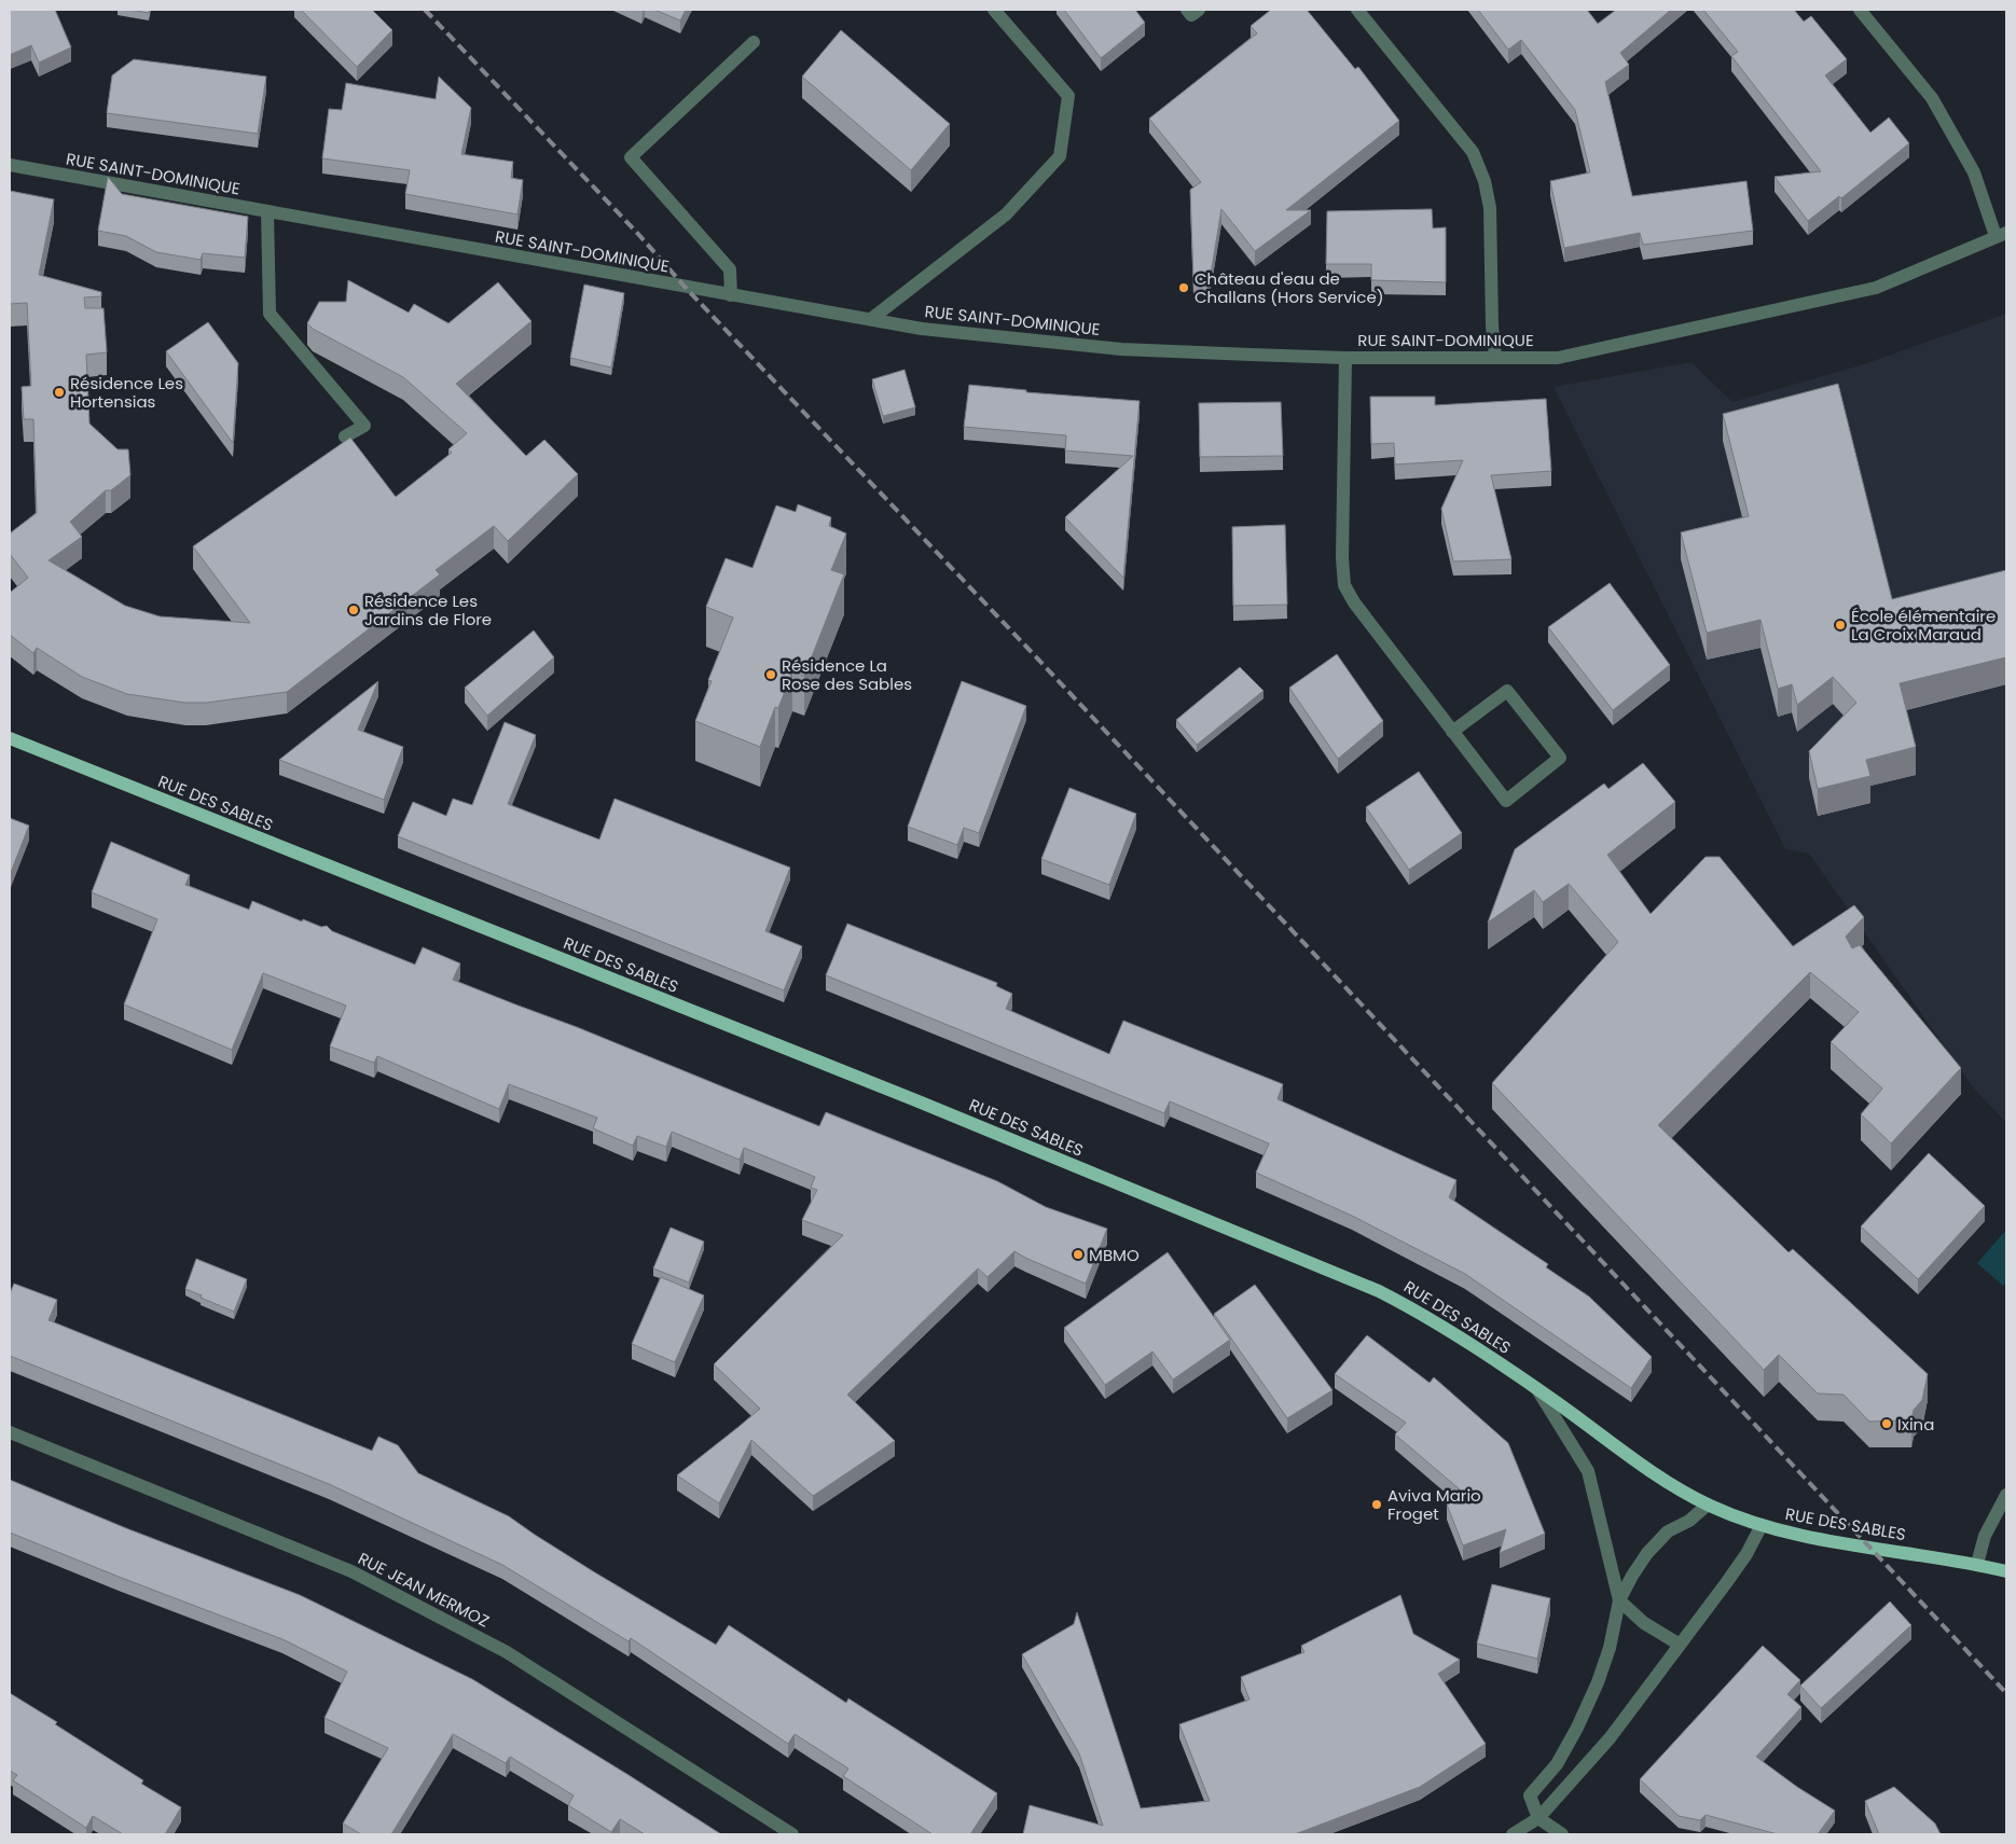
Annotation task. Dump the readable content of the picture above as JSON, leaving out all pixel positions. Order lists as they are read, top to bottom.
{
  "streets": {
    "main road": ["RUE DES SABLES"],
    "street": ["RUE SAINT-DOMINIQUE", "RUE JEAN MERMOZ"]
  },
  "places": [
    "Château d'eau de Challans (Hors Service)",
    "Résidence Les Hortensias",
    "Résidence Les Jardins de Flore",
    "École élémentaire La Croix Maraud",
    "Résidence La Rose des Sables",
    "MBMO",
    "Ixina",
    "Aviva Mario Froget"
  ]
}
